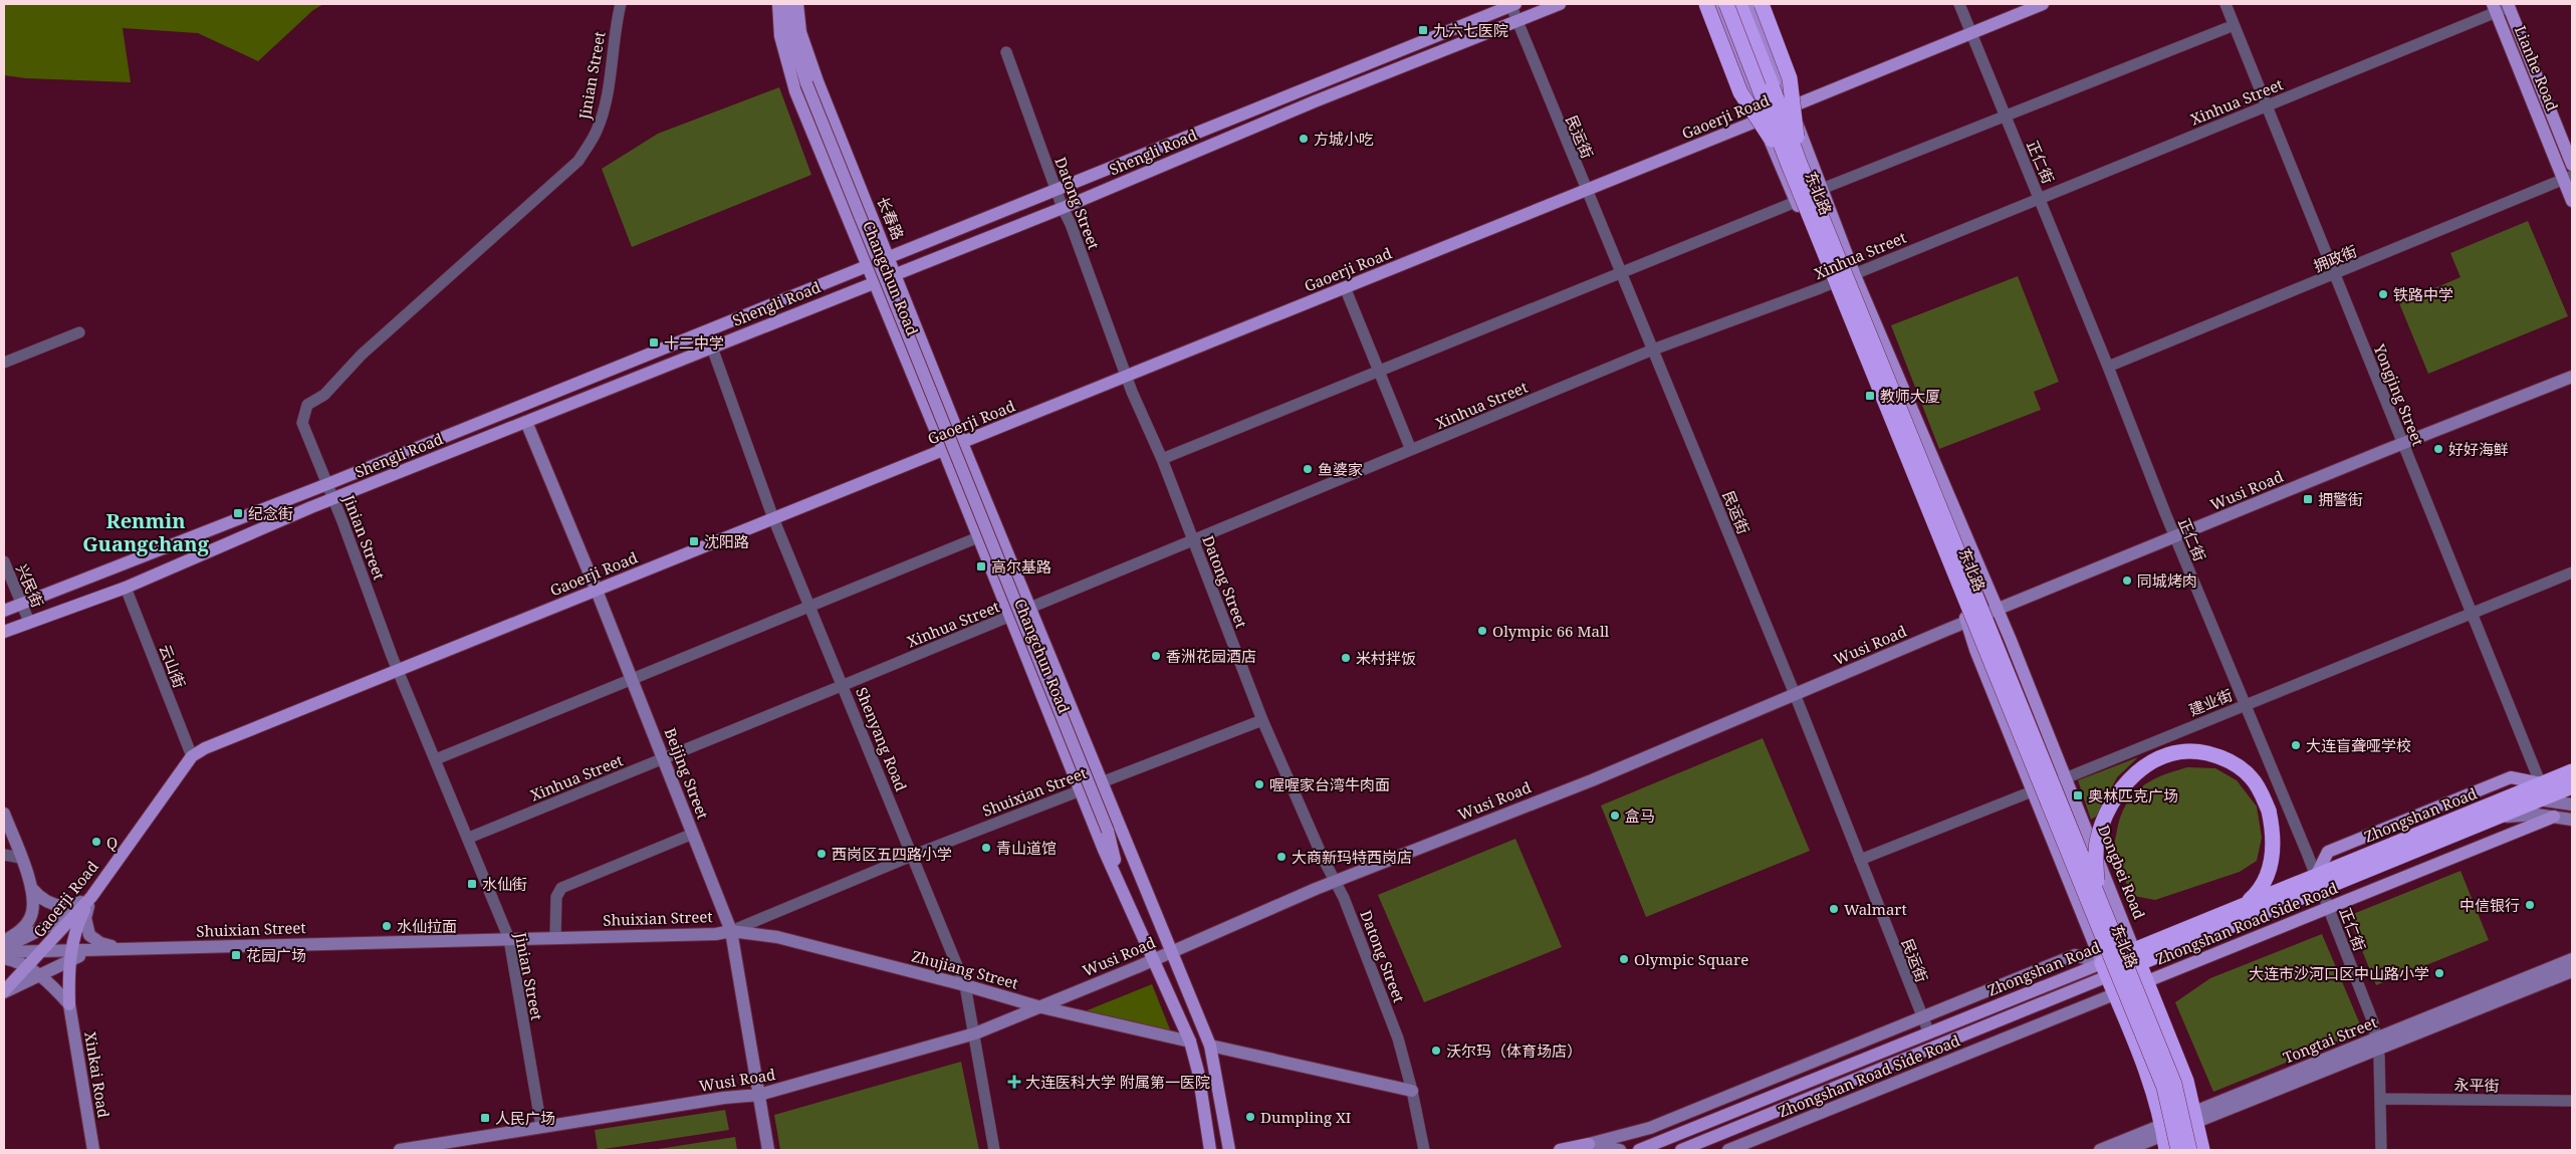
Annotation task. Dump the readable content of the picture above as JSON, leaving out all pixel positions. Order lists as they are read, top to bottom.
{
  "streets": {
    "highway": ["东北路", "Zhongshan Road", "Dongbei Road"],
    "main road": [
      "Lianhe Road",
      "Gaoerji Road",
      "Shengli Road",
      "长春路",
      "Changchun Road",
      "Wusi Road",
      "Beijing Street",
      "Shuixian Street",
      "Zhongshan Road Side Road",
      "Zhujiang Street",
      "Tongtai Street",
      "Xinkai Road"
    ],
    "street": [
      "Jinian Street",
      "Xinhua Street",
      "民运街",
      "正仁街",
      "Datong Street",
      "拥政街",
      "Yongjing Street",
      "兴民街",
      "云山街",
      "建业街",
      "Shenyang Road",
      "永平街"
    ]
  },
  "crossings": [
    ["Lianhe Road", "Xinhua Street"],
    ["Lianhe Road", "拥政街"],
    ["Jinian Street", "Xinhua Street"],
    ["Jinian Street", "Gaoerji Road"],
    ["Jinian Street", "Shengli Road"],
    ["Jinian Street", "Wusi Road"],
    ["Jinian Street", "Shuixian Street"],
    ["Xinhua Street", "民运街"],
    ["Xinhua Street", "正仁街"],
    ["Xinhua Street", "东北路"],
    ["Xinhua Street", "Datong Street"],
    ["Xinhua Street", "Changchun Road"],
    ["Xinhua Street", "Yongjing Street"],
    ["Xinhua Street", "Shenyang Road"],
    ["Xinhua Street", "Beijing Street"],
    ["Gaoerji Road", "民运街"],
    ["Gaoerji Road", "正仁街"],
    ["Gaoerji Road", "东北路"],
    ["Gaoerji Road", "Datong Street"],
    ["Gaoerji Road", "长春路"],
    ["Gaoerji Road", "Changchun Road"],
    ["Gaoerji Road", "云山街"],
    ["Gaoerji Road", "Shenyang Road"],
    ["Gaoerji Road", "Beijing Street"],
    ["Gaoerji Road", "Shuixian Street"],
    ["民运街", "Shengli Road"],
    ["民运街", "Wusi Road"],
    ["民运街", "建业街"],
    ["民运街", "Zhongshan Road"],
    ["Shengli Road", "Datong Street"],
    ["Shengli Road", "长春路"],
    ["Shengli Road", "Changchun Road"],
    ["Shengli Road", "兴民街"],
    ["Shengli Road", "云山街"],
    ["Shengli Road", "Shenyang Road"],
    ["Shengli Road", "Beijing Street"],
    ["正仁街", "拥政街"],
    ["正仁街", "Wusi Road"],
    ["正仁街", "建业街"],
    ["正仁街", "Zhongshan Road"],
    ["正仁街", "Zhongshan Road Side Road"],
    ["正仁街", "Tongtai Street"],
    ["正仁街", "永平街"],
    ["东北路", "Wusi Road"],
    ["东北路", "Dongbei Road"],
    ["Datong Street", "Wusi Road"],
    ["Datong Street", "Shuixian Street"],
    ["长春路", "Changchun Road"],
    ["拥政街", "Yongjing Street"],
    ["Changchun Road", "Wusi Road"],
    ["Changchun Road", "Shuixian Street"],
    ["Changchun Road", "Zhujiang Street"],
    ["Yongjing Street", "Wusi Road"],
    ["Yongjing Street", "建业街"],
    ["Yongjing Street", "Zhongshan Road"],
    ["Yongjing Street", "Zhongshan Road Side Road"],
    ["Wusi Road", "Shenyang Road"],
    ["Wusi Road", "Beijing Street"],
    ["Wusi Road", "Dongbei Road"],
    ["Wusi Road", "Zhujiang Street"],
    ["建业街", "Dongbei Road"],
    ["Shenyang Road", "Shuixian Street"],
    ["Shenyang Road", "Zhujiang Street"],
    ["Beijing Street", "Shuixian Street"],
    ["Beijing Street", "Zhujiang Street"],
    ["Shuixian Street", "Zhujiang Street"],
    ["Zhongshan Road", "Dongbei Road"],
    ["Zhongshan Road", "Zhongshan Road Side Road"],
    ["Dongbei Road", "Zhongshan Road Side Road"],
    ["Dongbei Road", "Tongtai Street"]
  ],
  "districts": ["Renmin Guangchang"],
  "places": {
    "transit": [
      "九六七医院",
      "十二中学",
      "教师大厦",
      "拥警街",
      "纪念街",
      "沈阳路",
      "高尔基路",
      "奥林匹克广场",
      "水仙街",
      "花园广场",
      "人民广场"
    ],
    "other": [
      "方城小吃",
      "铁路中学",
      "好好海鲜",
      "鱼婆家",
      "同城烤肉",
      "Olympic 66 Mall",
      "香洲花园酒店",
      "米村拌饭",
      "大连盲聋哑学校",
      "喔喔家台湾牛肉面",
      "盒马",
      "Q",
      "青山道馆",
      "西岗区五四路小学",
      "大商新玛特西岗店",
      "中信银行",
      "Walmart",
      "水仙拉面",
      "Olympic Square",
      "大连市沙河口区中山路小学",
      "沃尔玛（体育场店）",
      "Dumpling XI"
    ],
    "health": ["大连医科大学 附属第一医院"]
  }
}
